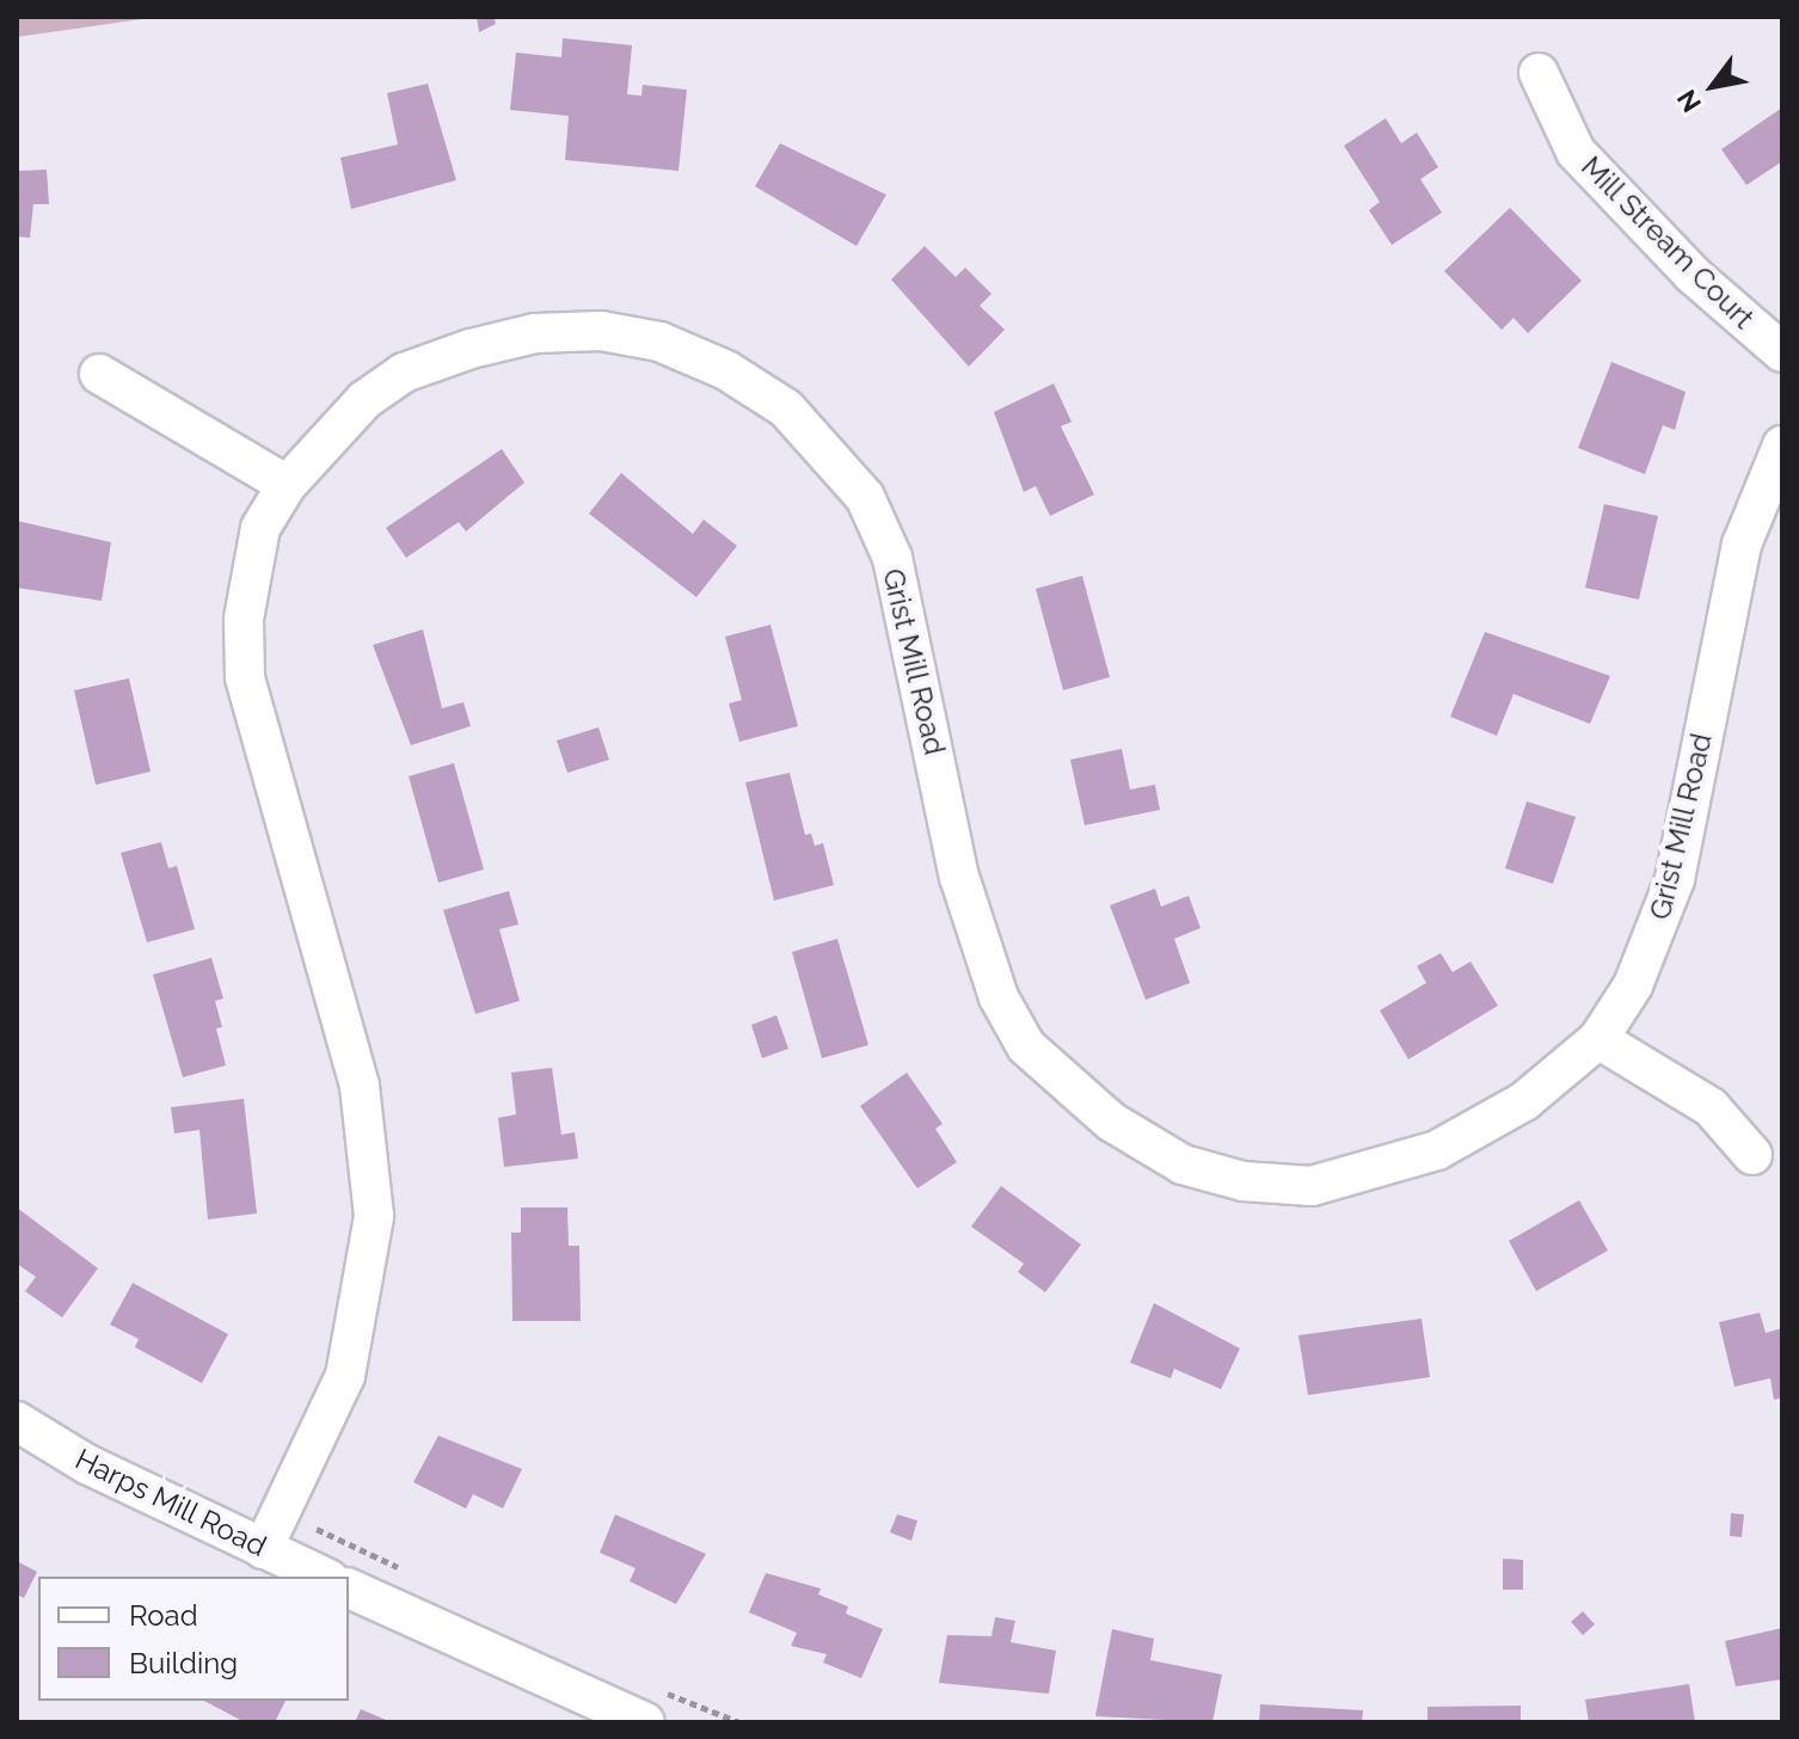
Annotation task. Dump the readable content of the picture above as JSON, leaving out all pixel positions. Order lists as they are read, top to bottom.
{
  "streets": {
    "street": ["Mill Stream Court", "Grist Mill Road", "Harps Mill Road"]
  },
  "crossings": [
    ["Grist Mill Road", "Harps Mill Road"]
  ],
  "legend": ["Road", "Building"],
  "north": "bottom left"
}
